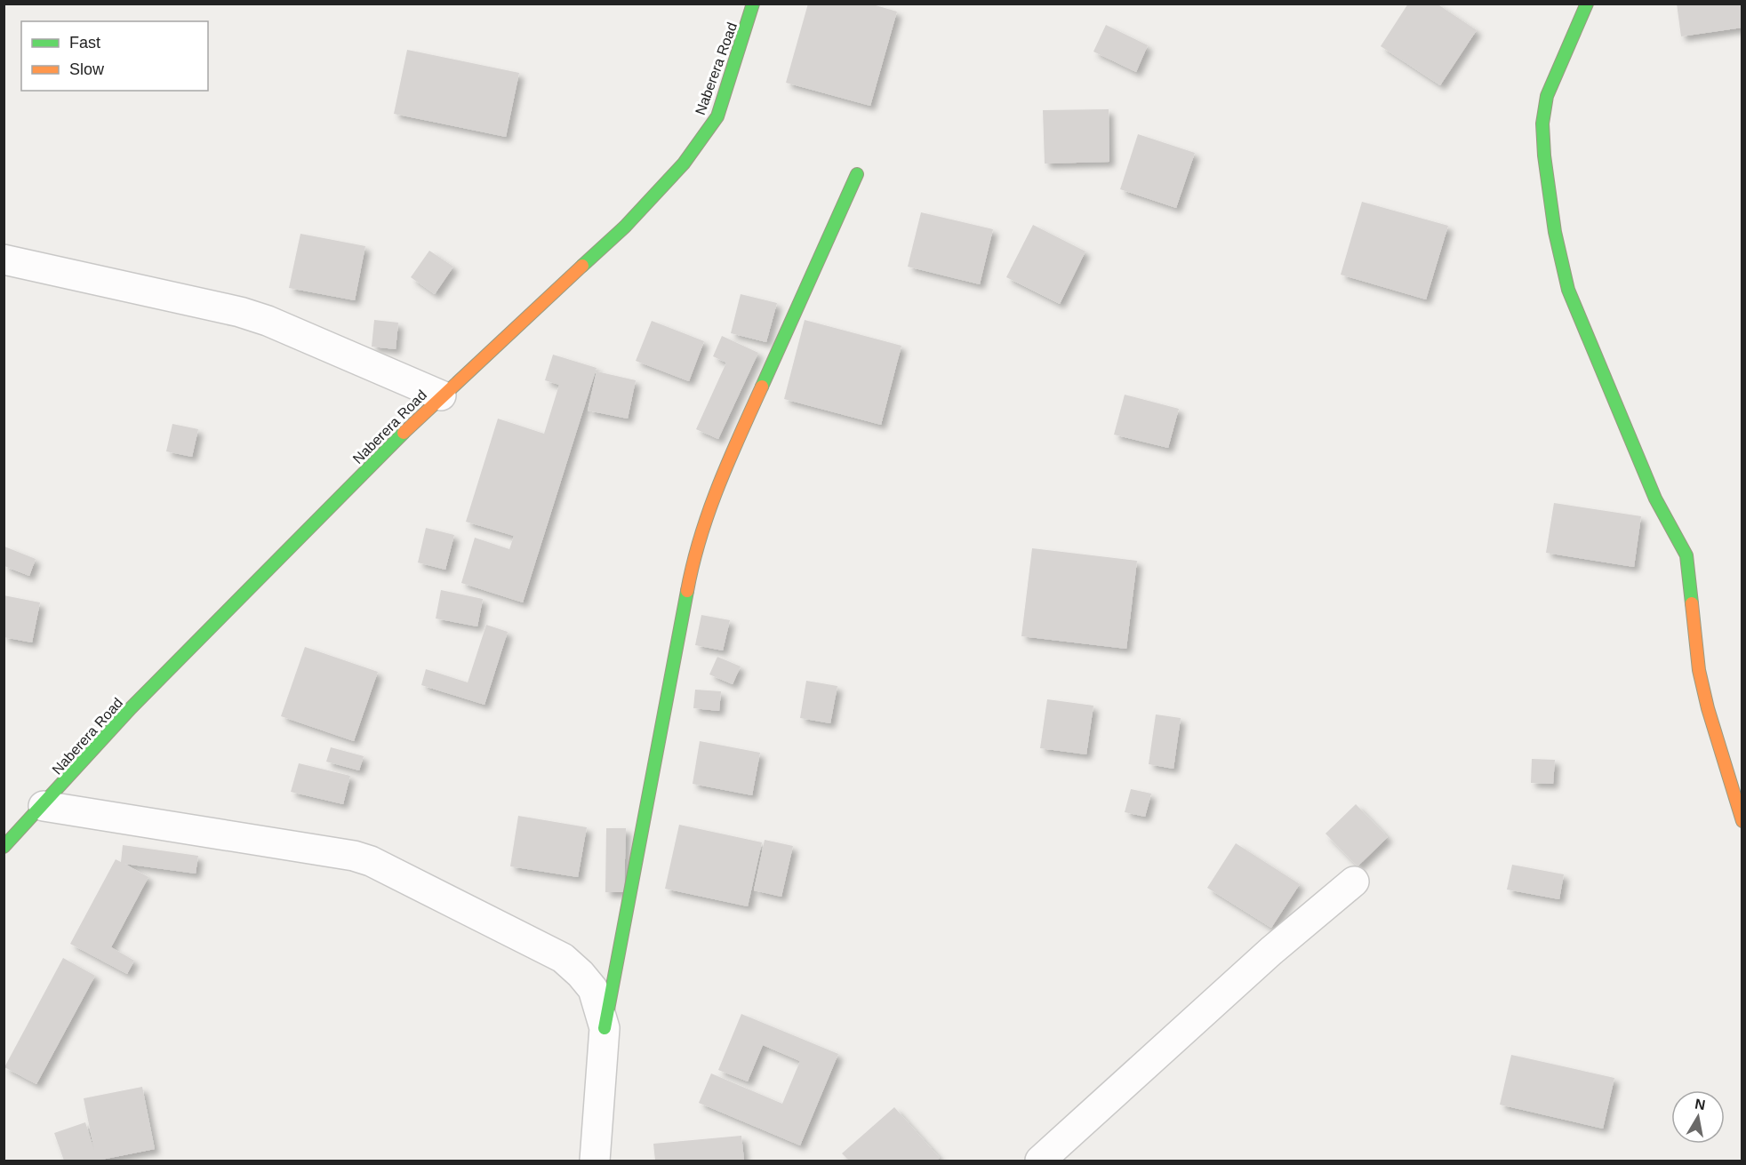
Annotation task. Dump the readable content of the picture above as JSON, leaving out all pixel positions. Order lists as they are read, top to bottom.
{
  "streets": {
    "street": ["Naberera Road"]
  },
  "legend": ["Fast", "Slow"],
  "north": "top"
}
